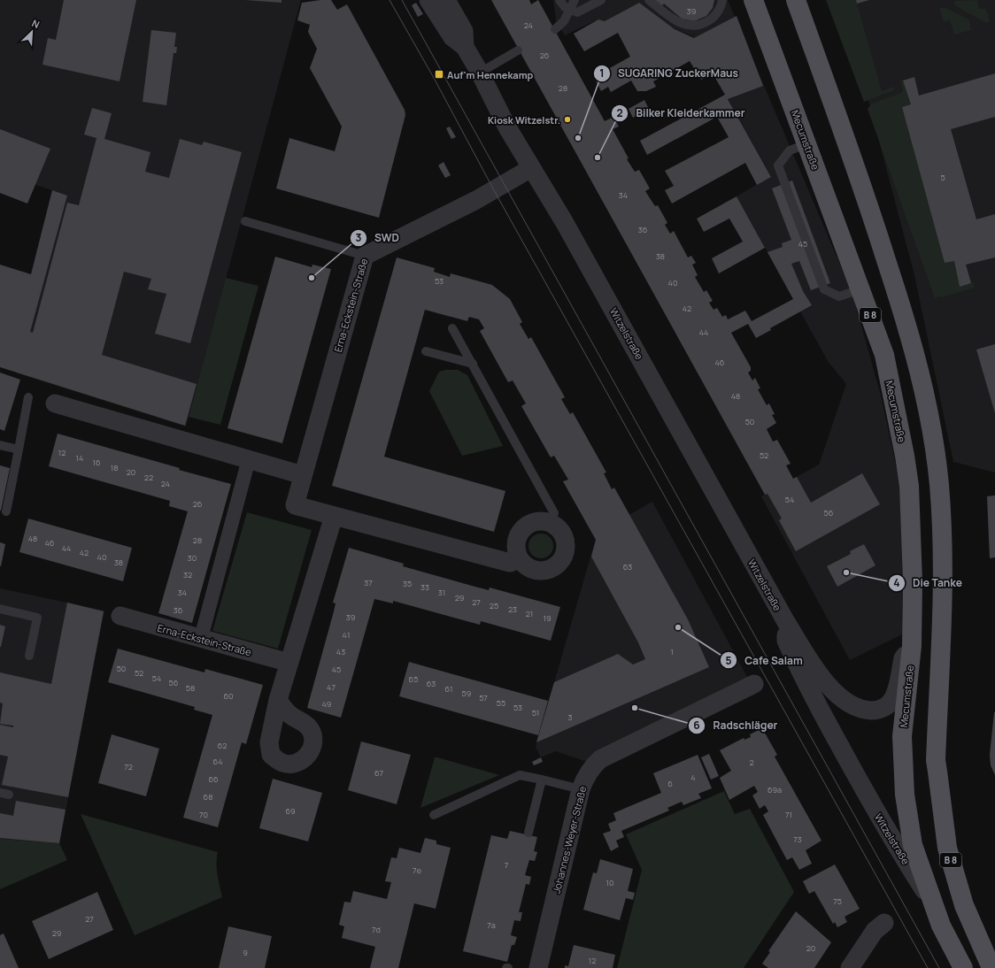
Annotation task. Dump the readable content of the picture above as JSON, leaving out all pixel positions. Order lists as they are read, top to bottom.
{
  "streets": {
    "main road": ["Mecumstraße", "B 8", "Witzelstraße"],
    "street": ["Erna-Eckstein-Straße", "Johannes-Weyer-Straße"]
  },
  "crossings": [
    ["Mecumstraße", "Witzelstraße"],
    ["Erna-Eckstein-Straße", "Witzelstraße"]
  ],
  "places": {
    "transit": ["Auf'm Hennekamp"],
    "other": [
      "Kiosk Witzelstr.",
      "SUGARING ZuckerMaus",
      "Bilker Kleiderkammer",
      "SWD",
      "Die Tanke",
      "Cafe Salam",
      "Radschläger"
    ]
  },
  "house_numbers": [
    "39",
    "24",
    "26",
    "28",
    "5",
    "34",
    "36",
    "45",
    "38",
    "53",
    "40",
    "42",
    "44",
    "46",
    "48",
    "50",
    "12",
    "52",
    "14",
    "16",
    "18",
    "20",
    "22",
    "24",
    "54",
    "26",
    "56",
    "48",
    "28",
    "46",
    "44",
    "42",
    "40",
    "30",
    "38",
    "63",
    "32",
    "37",
    "35",
    "33",
    "34",
    "31",
    "29",
    "27",
    "25",
    "23",
    "36",
    "21",
    "39",
    "19",
    "41",
    "43",
    "1",
    "50",
    "45",
    "52",
    "54",
    "65",
    "56",
    "63",
    "47",
    "58",
    "61",
    "59",
    "60",
    "57",
    "55",
    "49",
    "53",
    "51",
    "3",
    "62",
    "64",
    "2",
    "72",
    "67",
    "4",
    "66",
    "6",
    "69a",
    "68",
    "69",
    "70",
    "71",
    "73",
    "7",
    "7e",
    "10",
    "75",
    "27",
    "7a",
    "7d",
    "29",
    "20",
    "9",
    "12"
  ],
  "north": "top right"
}
